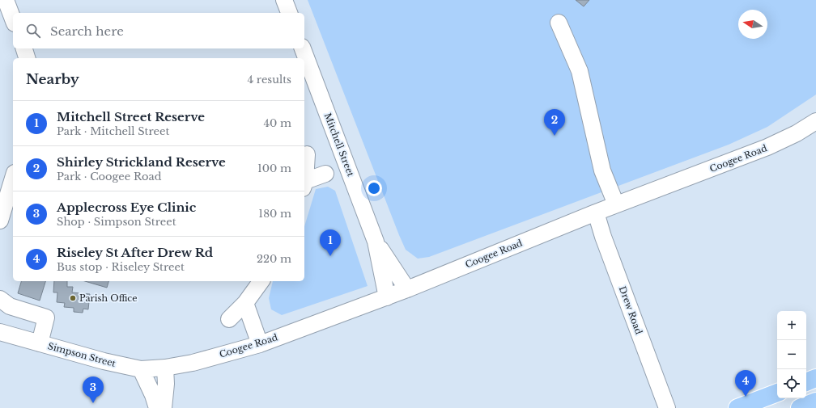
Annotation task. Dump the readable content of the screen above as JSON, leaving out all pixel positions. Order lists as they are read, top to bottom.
{
  "streets": {
    "street": [
      "Mitchell Street",
      "Coogee Road",
      "Drew Road",
      "Simpson Street"
    ]
  },
  "crossings": [
    ["Mitchell Street", "Coogee Road"],
    ["Coogee Road", "Drew Road"],
    ["Coogee Road", "Simpson Street"]
  ],
  "places": ["Parish Office"],
  "north": "left",
  "page": {
    "search": "Search here",
    "heading": ["Nearby", "4 results"],
    "list": [
      {
        "mark": "1",
        "name": "Mitchell Street Reserve",
        "note": "Park · Mitchell Street",
        "value": "40 m"
      },
      {
        "mark": "2",
        "name": "Shirley Strickland Reserve",
        "note": "Park · Coogee Road",
        "value": "100 m"
      },
      {
        "mark": "3",
        "name": "Applecross Eye Clinic",
        "note": "Shop · Simpson Street",
        "value": "180 m"
      },
      {
        "mark": "4",
        "name": "Riseley St After Drew Rd",
        "note": "Bus stop · Riseley Street",
        "value": "220 m"
      }
    ],
    "pins": [
      "2",
      "1",
      "4",
      "3"
    ],
    "map_buttons": ["+", "−"]
  }
}
